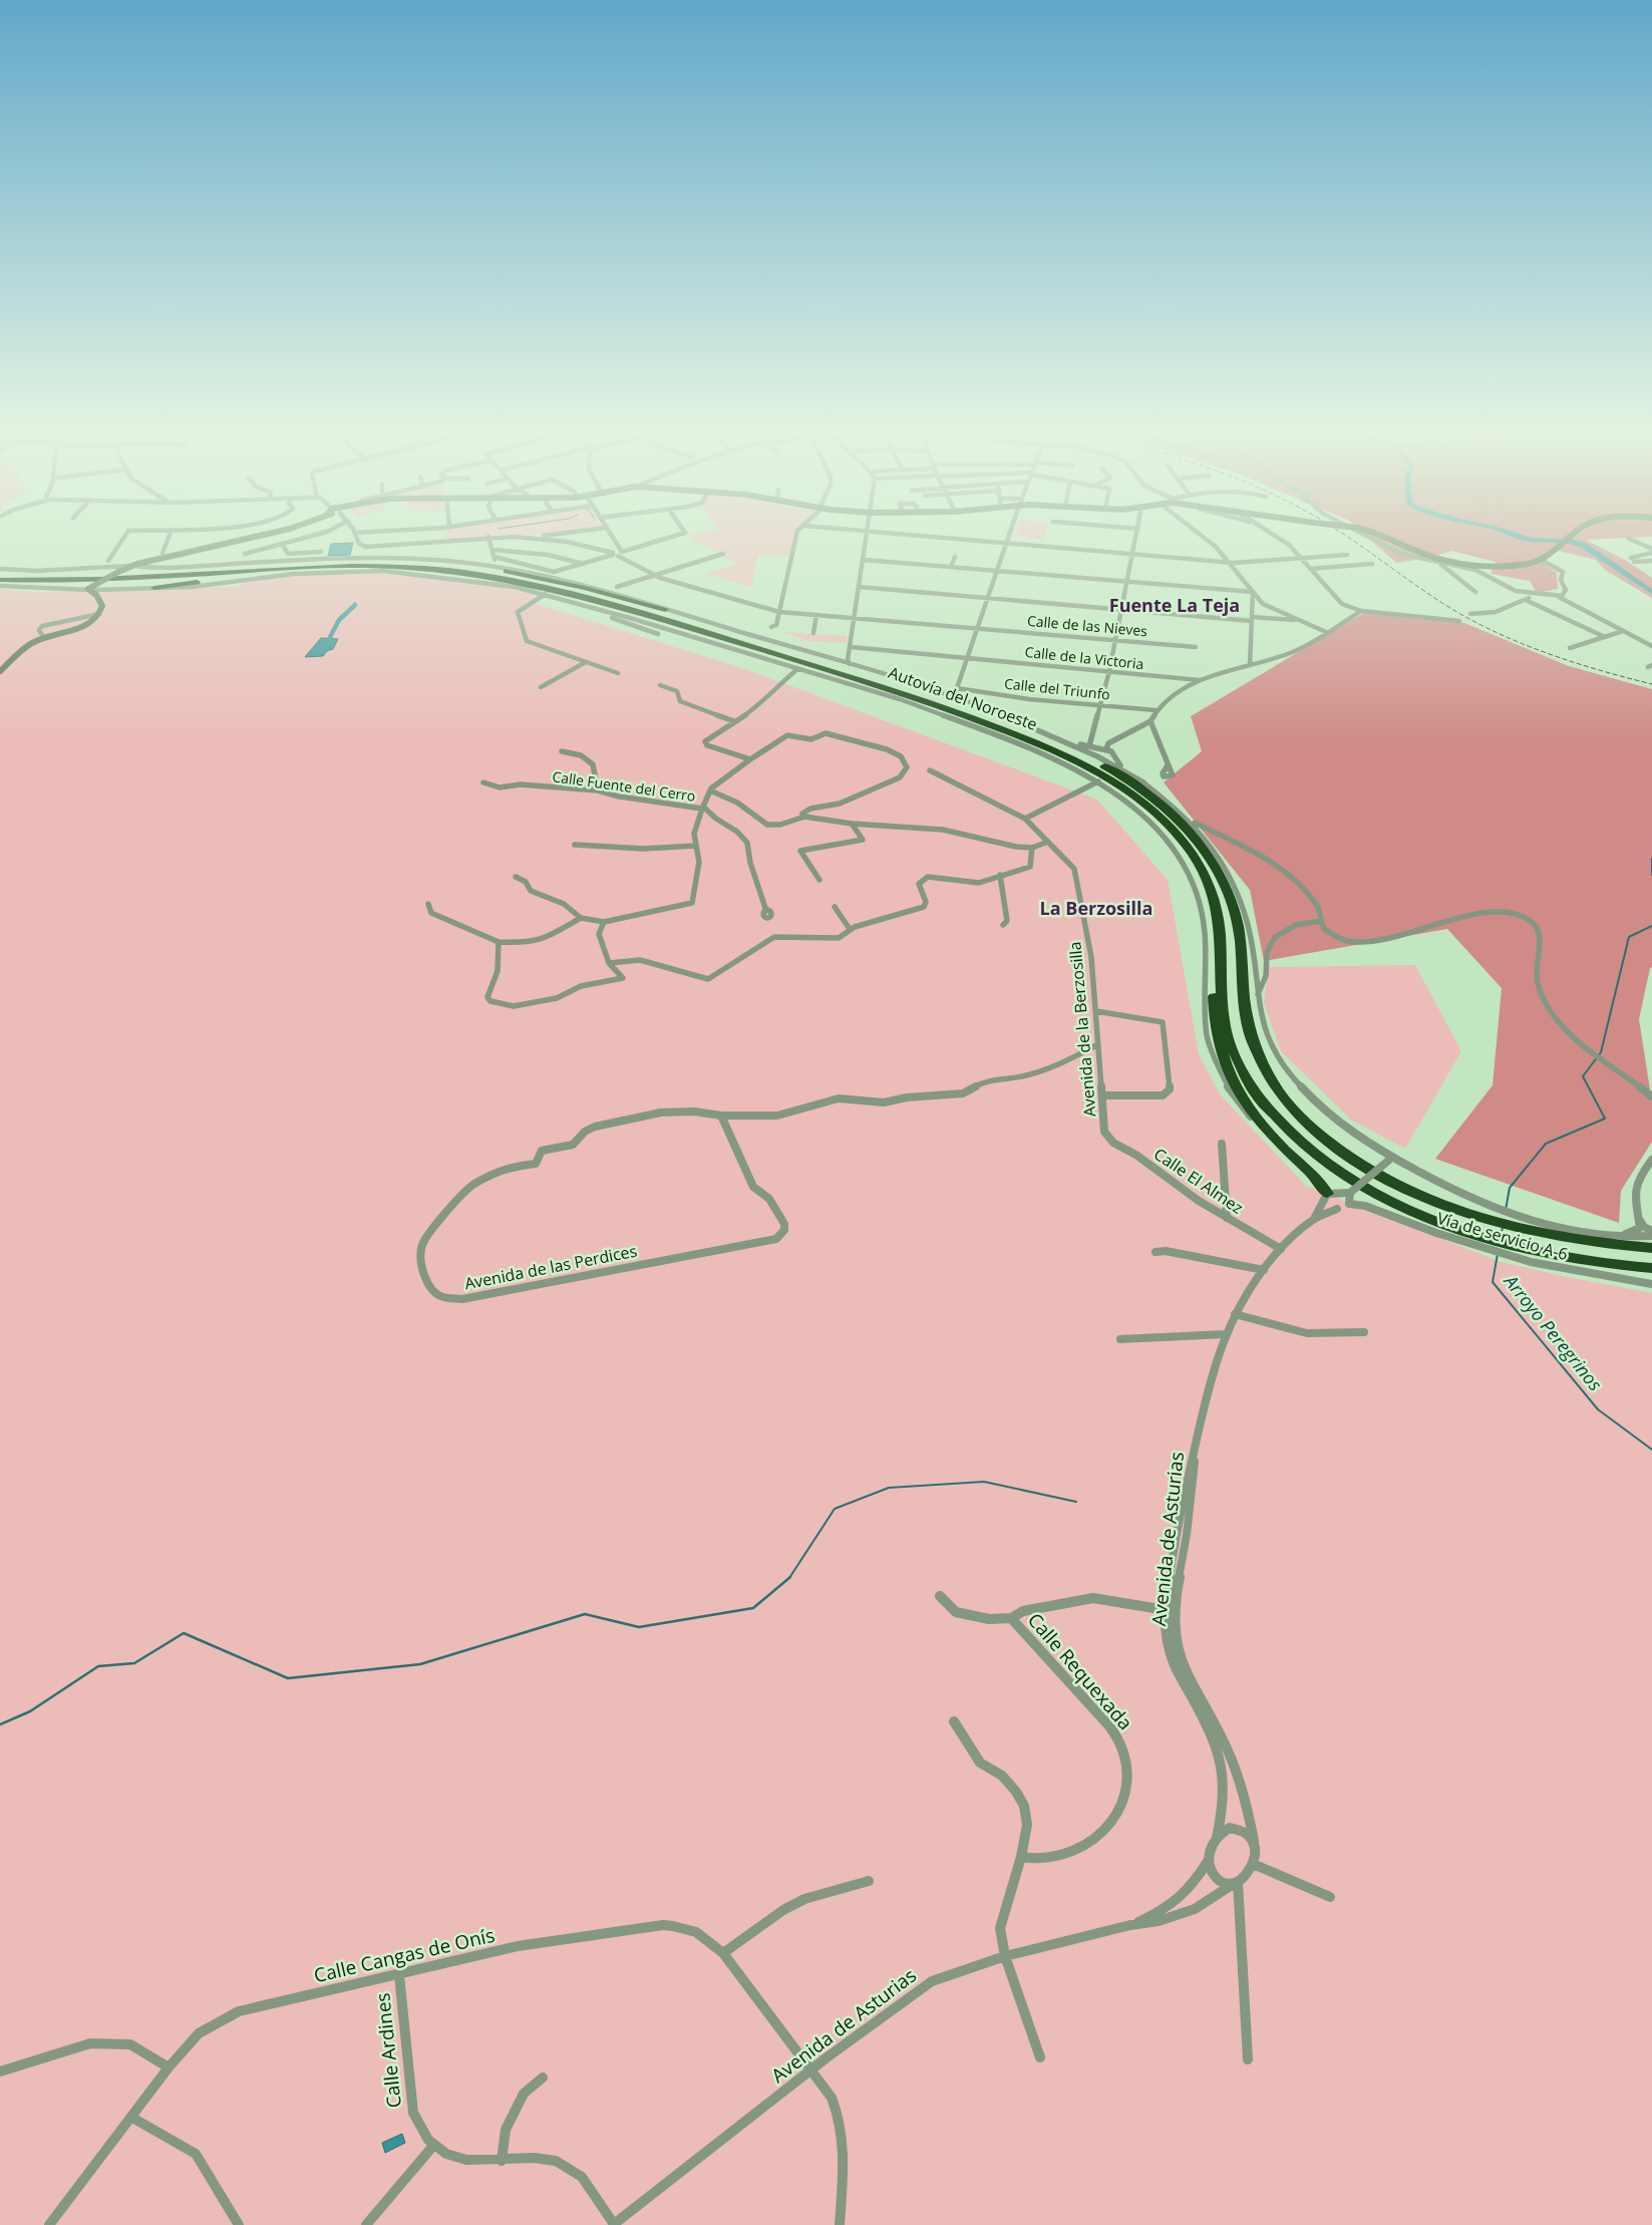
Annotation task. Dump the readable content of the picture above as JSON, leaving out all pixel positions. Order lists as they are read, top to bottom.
{
  "streets": {
    "highway": ["Autovía del Noroeste"],
    "street": [
      "Calle de las Nieves",
      "Calle de la Victoria",
      "Calle del Triunfo",
      "Calle Fuente del Cerro",
      "Avenida de la Berzosilla",
      "Calle El Almez",
      "Vía de servicio A-6",
      "Avenida de las Perdices",
      "Avenida de Asturias",
      "Calle Requexada",
      "Calle Cangas de Onís",
      "Calle Ardines"
    ]
  },
  "crossings": [
    ["Avenida de la Berzosilla", "Calle El Almez"],
    ["Avenida de la Berzosilla", "Avenida de las Perdices"],
    ["Calle El Almez", "Avenida de Asturias"],
    ["Avenida de Asturias", "Calle Cangas de Onís"],
    ["Avenida de Asturias", "Calle Ardines"],
    ["Calle Cangas de Onís", "Calle Ardines"]
  ],
  "districts": ["Fuente La Teja", "La Berzosilla"],
  "water": ["Arroyo Peregrinos"]
}
